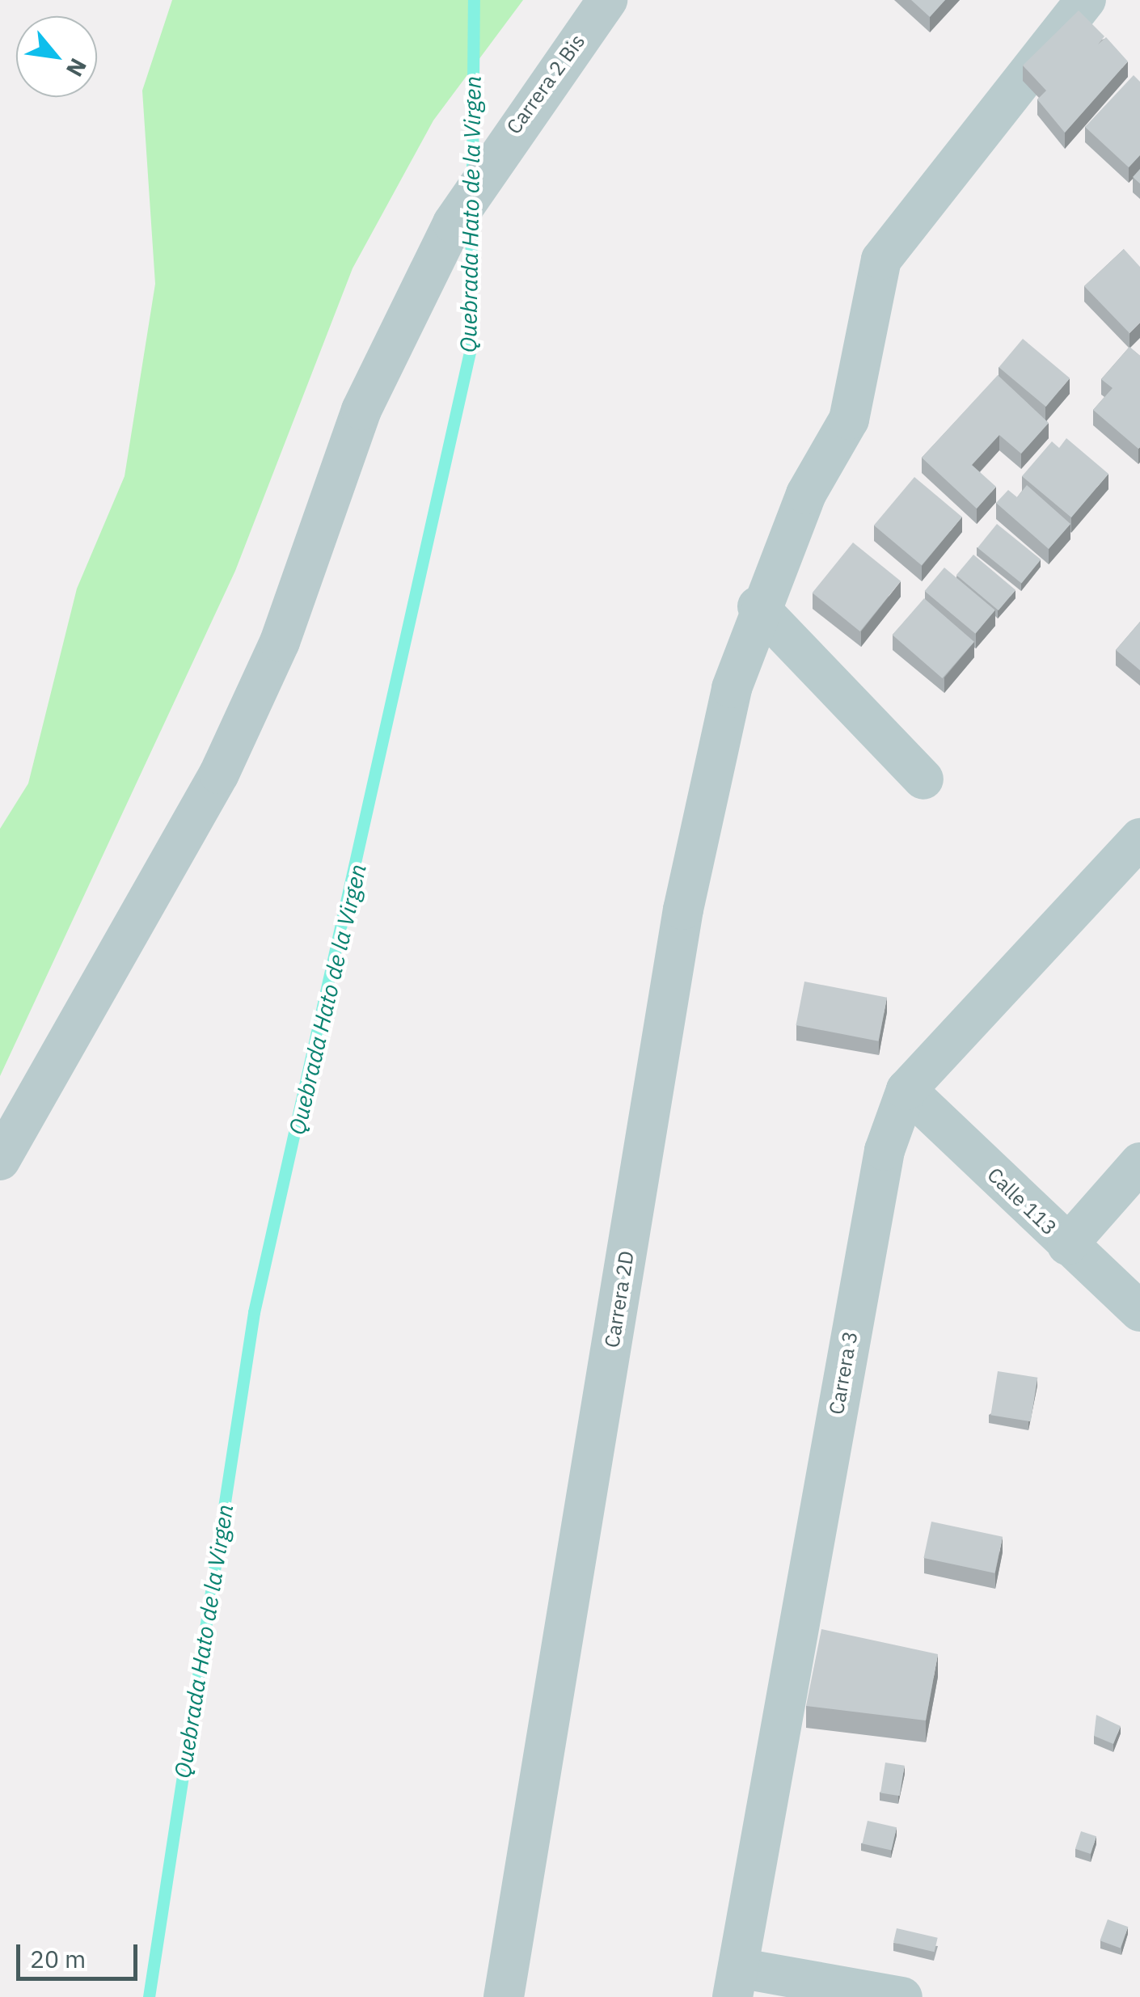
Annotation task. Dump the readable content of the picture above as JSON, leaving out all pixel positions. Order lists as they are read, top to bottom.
{
  "streets": {
    "street": [
      "Carrera 2 Bis",
      "Calle 113",
      "Carrera 2D",
      "Carrera 3"
    ]
  },
  "crossings": [
    ["Calle 113", "Carrera 3"]
  ],
  "water": ["Quebrada Hato de la Virgen"],
  "scale_bar": "20 m",
  "north": "bottom right"
}
